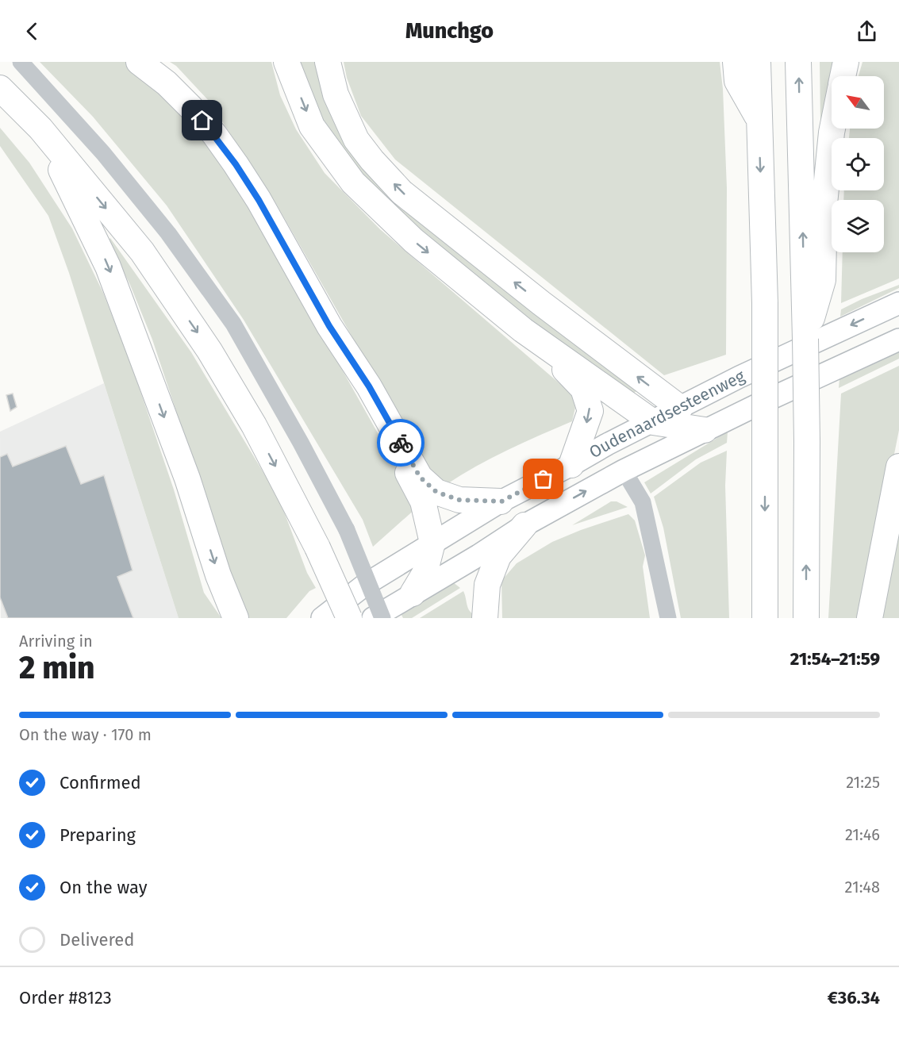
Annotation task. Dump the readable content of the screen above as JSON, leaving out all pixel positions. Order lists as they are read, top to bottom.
{
  "streets": {
    "main road": ["Oudenaardsesteenweg"]
  },
  "north": "top left",
  "page": {
    "header": "Munchgo",
    "heading": ["2 min", "Arriving in", "21:54–21:59"],
    "panel": ["Order #8123", "€36.34"],
    "bar": "On the way · 170 m",
    "list": [
      ["Confirmed", "21:25"],
      ["Preparing", "21:46"],
      ["On the way", "21:48"],
      "Delivered"
    ]
  }
}
